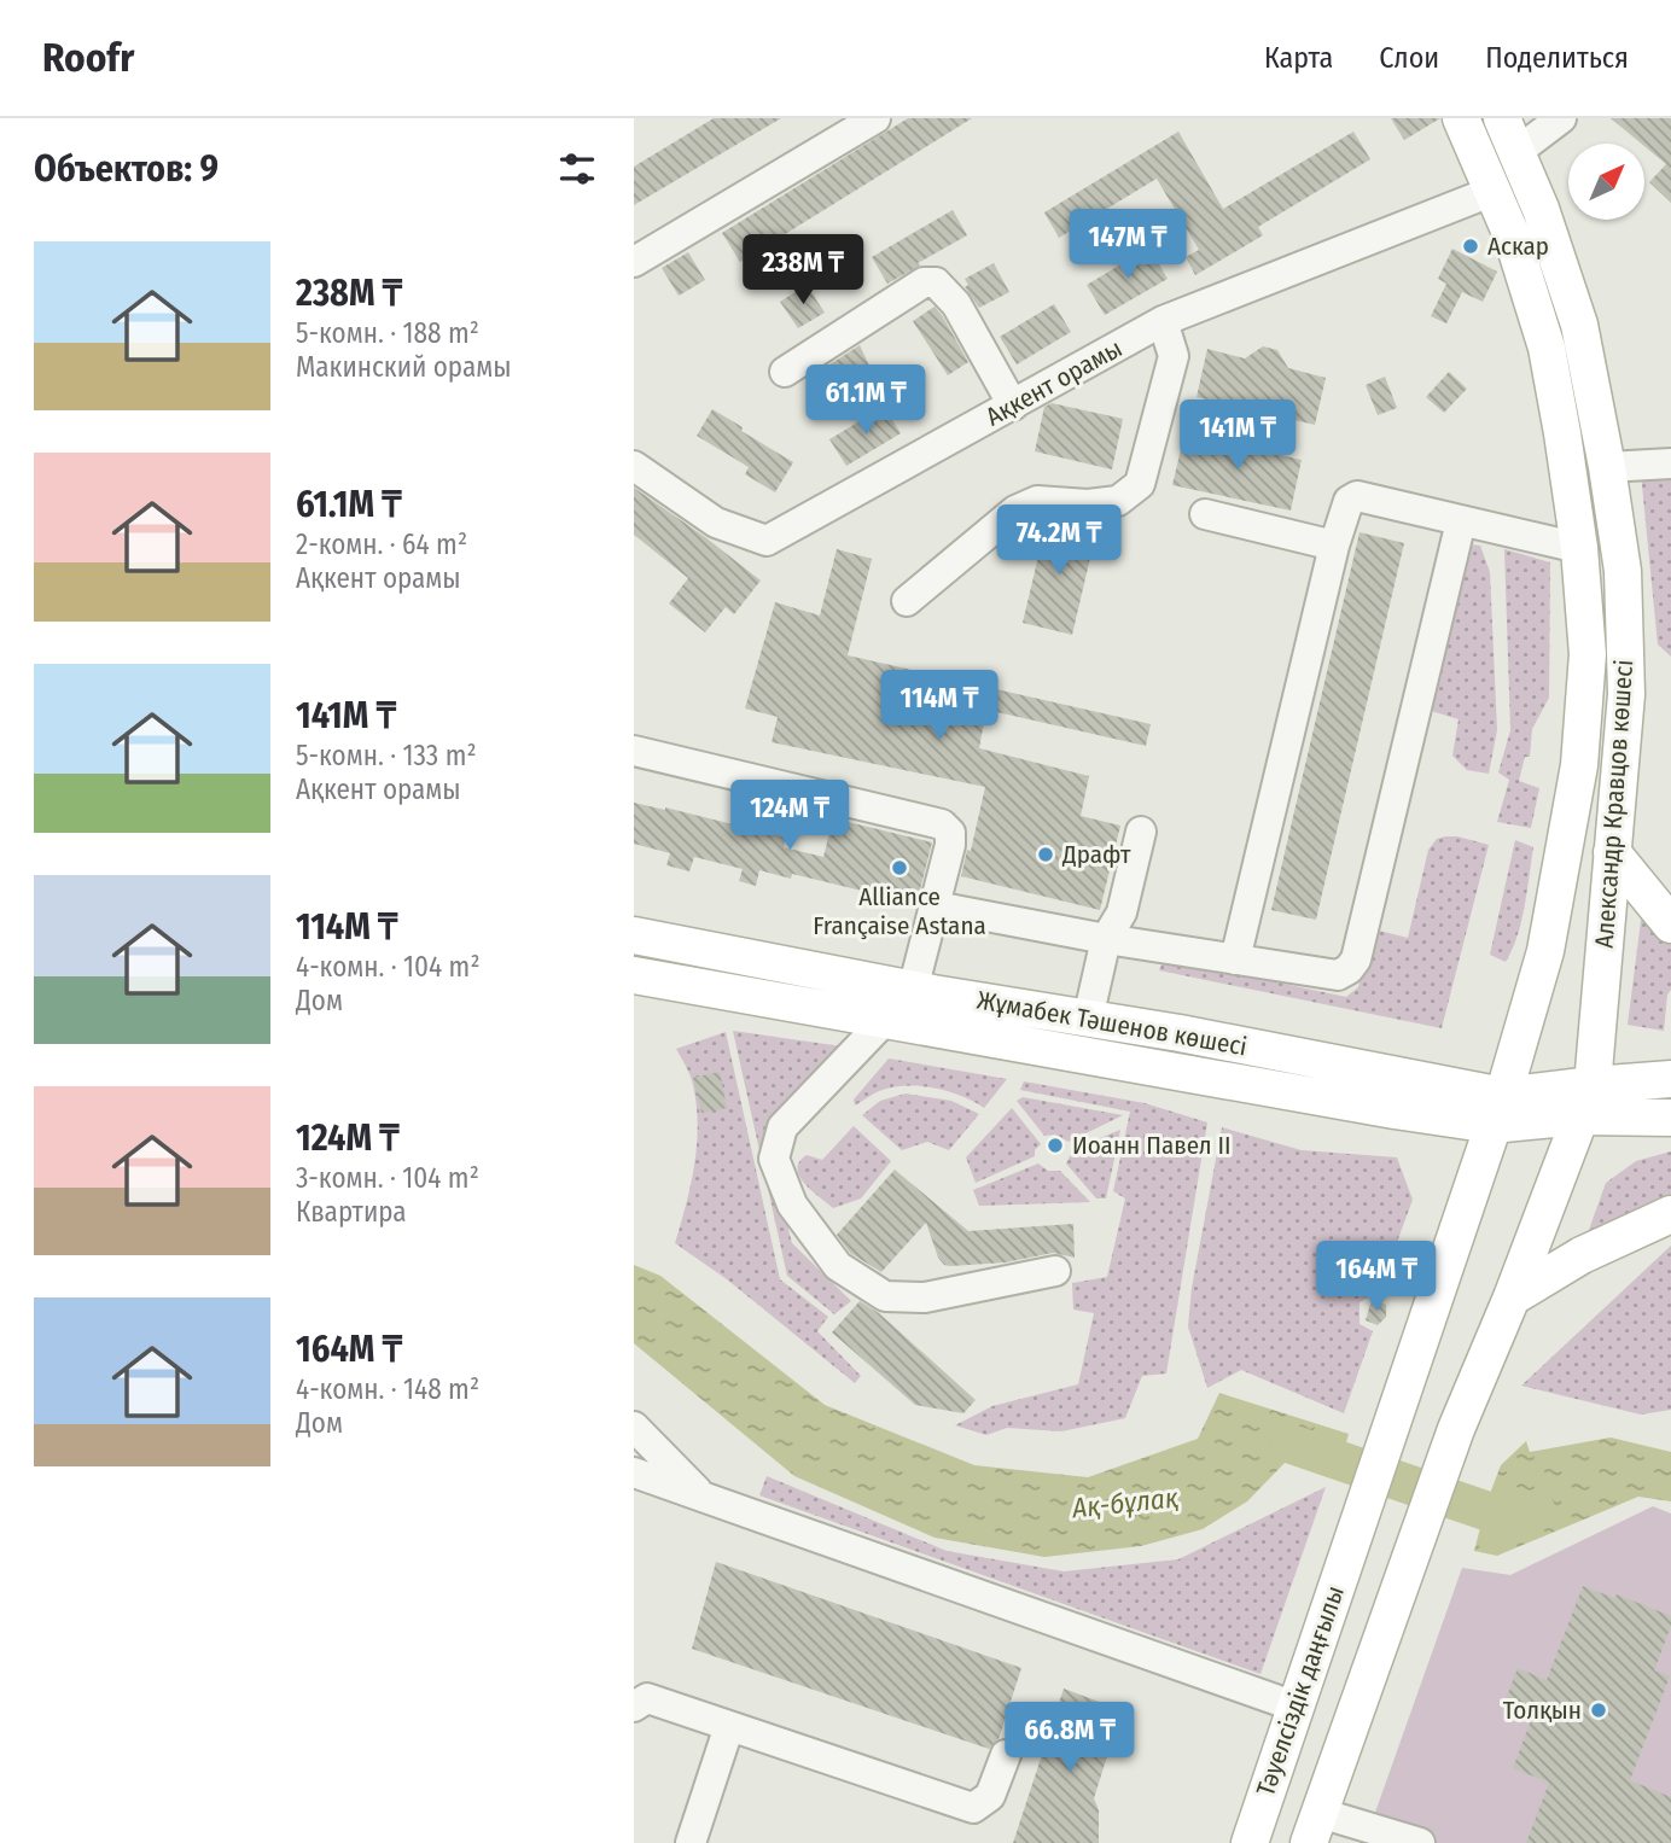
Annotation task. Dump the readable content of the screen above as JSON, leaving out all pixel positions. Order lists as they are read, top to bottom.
{
  "streets": {
    "main road": ["Александр Кравцов көшесі", "Жұмабек Тәшенов көшесі", "Тәуелсіздік даңғылы"],
    "street": ["Ақкент орамы"]
  },
  "crossings": [
    ["Ақкент орамы", "Александр Кравцов көшесі"],
    ["Александр Кравцов көшесі", "Жұмабек Тәшенов көшесі"],
    ["Александр Кравцов көшесі", "Тәуелсіздік даңғылы"]
  ],
  "water": ["Ақ-бұлақ"],
  "places": [
    "Аскар",
    "Драфт",
    "Alliance Française Astana",
    "Иоанн Павел II",
    "Толқын"
  ],
  "north": "top right",
  "page": {
    "header": "Roofr",
    "nav": ["Карта", "Слои", "Поделиться"],
    "heading": "Объектов: 9",
    "price": [
      "147M ₸",
      "238M ₸",
      "61.1M ₸",
      "141M ₸",
      "74.2M ₸",
      "114M ₸",
      "124M ₸",
      "164M ₸",
      "66.8M ₸"
    ],
    "list": [
      {
        "name": "238M ₸",
        "note": "5-комн. · 188 m² · Макинский орамы"
      },
      {
        "name": "61.1M ₸",
        "note": "2-комн. · 64 m² · Ақкент орамы"
      },
      {
        "name": "141M ₸",
        "note": "5-комн. · 133 m² · Ақкент орамы"
      },
      {
        "name": "114M ₸",
        "note": "4-комн. · 104 m² · Дом"
      },
      {
        "name": "124M ₸",
        "note": "3-комн. · 104 m² · Квартира"
      },
      {
        "name": "164M ₸",
        "note": "4-комн. · 148 m² · Дом"
      }
    ]
  }
}
